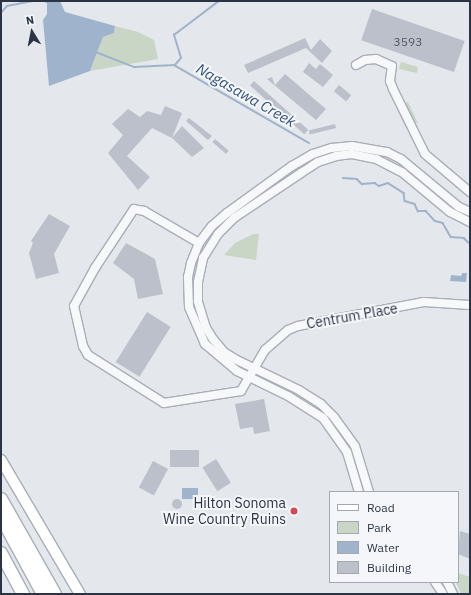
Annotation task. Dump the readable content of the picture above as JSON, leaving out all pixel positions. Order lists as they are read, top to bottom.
{
  "streets": {
    "street": ["Centrum Place"]
  },
  "water": ["Nagasawa Creek"],
  "places": ["Hilton Sonoma Wine Country Ruins"],
  "house_numbers": ["3593"],
  "legend": [
    "Road",
    "Park",
    "Water",
    "Building"
  ],
  "north": "top"
}
